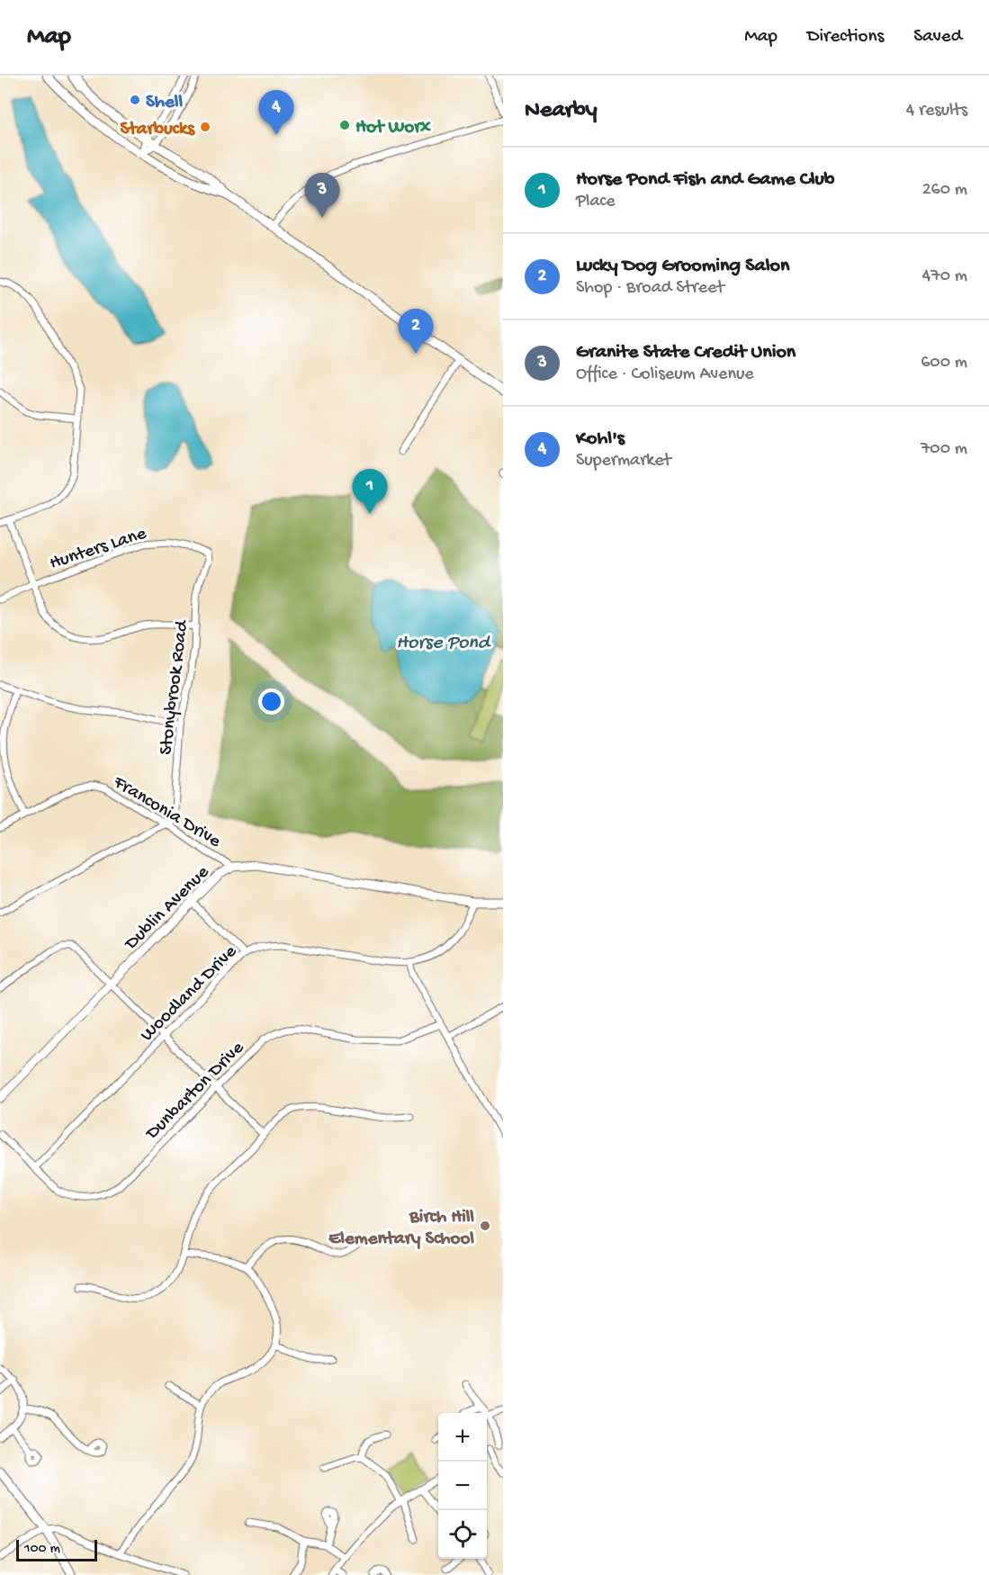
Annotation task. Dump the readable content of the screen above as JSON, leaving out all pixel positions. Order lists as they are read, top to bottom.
{
  "streets": {
    "main road": ["Dublin Avenue"],
    "street": [
      "Hunters Lane",
      "Stonybrook Road",
      "Franconia Drive",
      "Woodland Drive",
      "Dunbarton Drive"
    ]
  },
  "crossings": [
    ["Hunters Lane", "Stonybrook Road"],
    ["Stonybrook Road", "Franconia Drive"],
    ["Franconia Drive", "Dublin Avenue"],
    ["Dublin Avenue", "Woodland Drive"],
    ["Woodland Drive", "Dunbarton Drive"]
  ],
  "water": ["Horse Pond"],
  "places": [
    "Shell",
    "Hot Worx",
    "Starbucks",
    "Birch Hill Elementary School"
  ],
  "scale_bar": "100 m",
  "page": {
    "header": "Map",
    "nav": ["Map", "Directions", "Saved"],
    "heading": ["Nearby", "4 results"],
    "pins": [
      "4",
      "3",
      "2",
      "1"
    ],
    "list": [
      {
        "mark": "1",
        "name": "Horse Pond Fish and Game Club",
        "note": "Place",
        "value": "260 m"
      },
      {
        "mark": "2",
        "name": "Lucky Dog Grooming Salon",
        "note": "Shop · Broad Street",
        "value": "470 m"
      },
      {
        "mark": "3",
        "name": "Granite State Credit Union",
        "note": "Office · Coliseum Avenue",
        "value": "600 m"
      },
      {
        "mark": "4",
        "name": "Kohl's",
        "note": "Supermarket",
        "value": "700 m"
      }
    ],
    "map_buttons": ["+", "−"],
    "scale": "100 m"
  }
}
